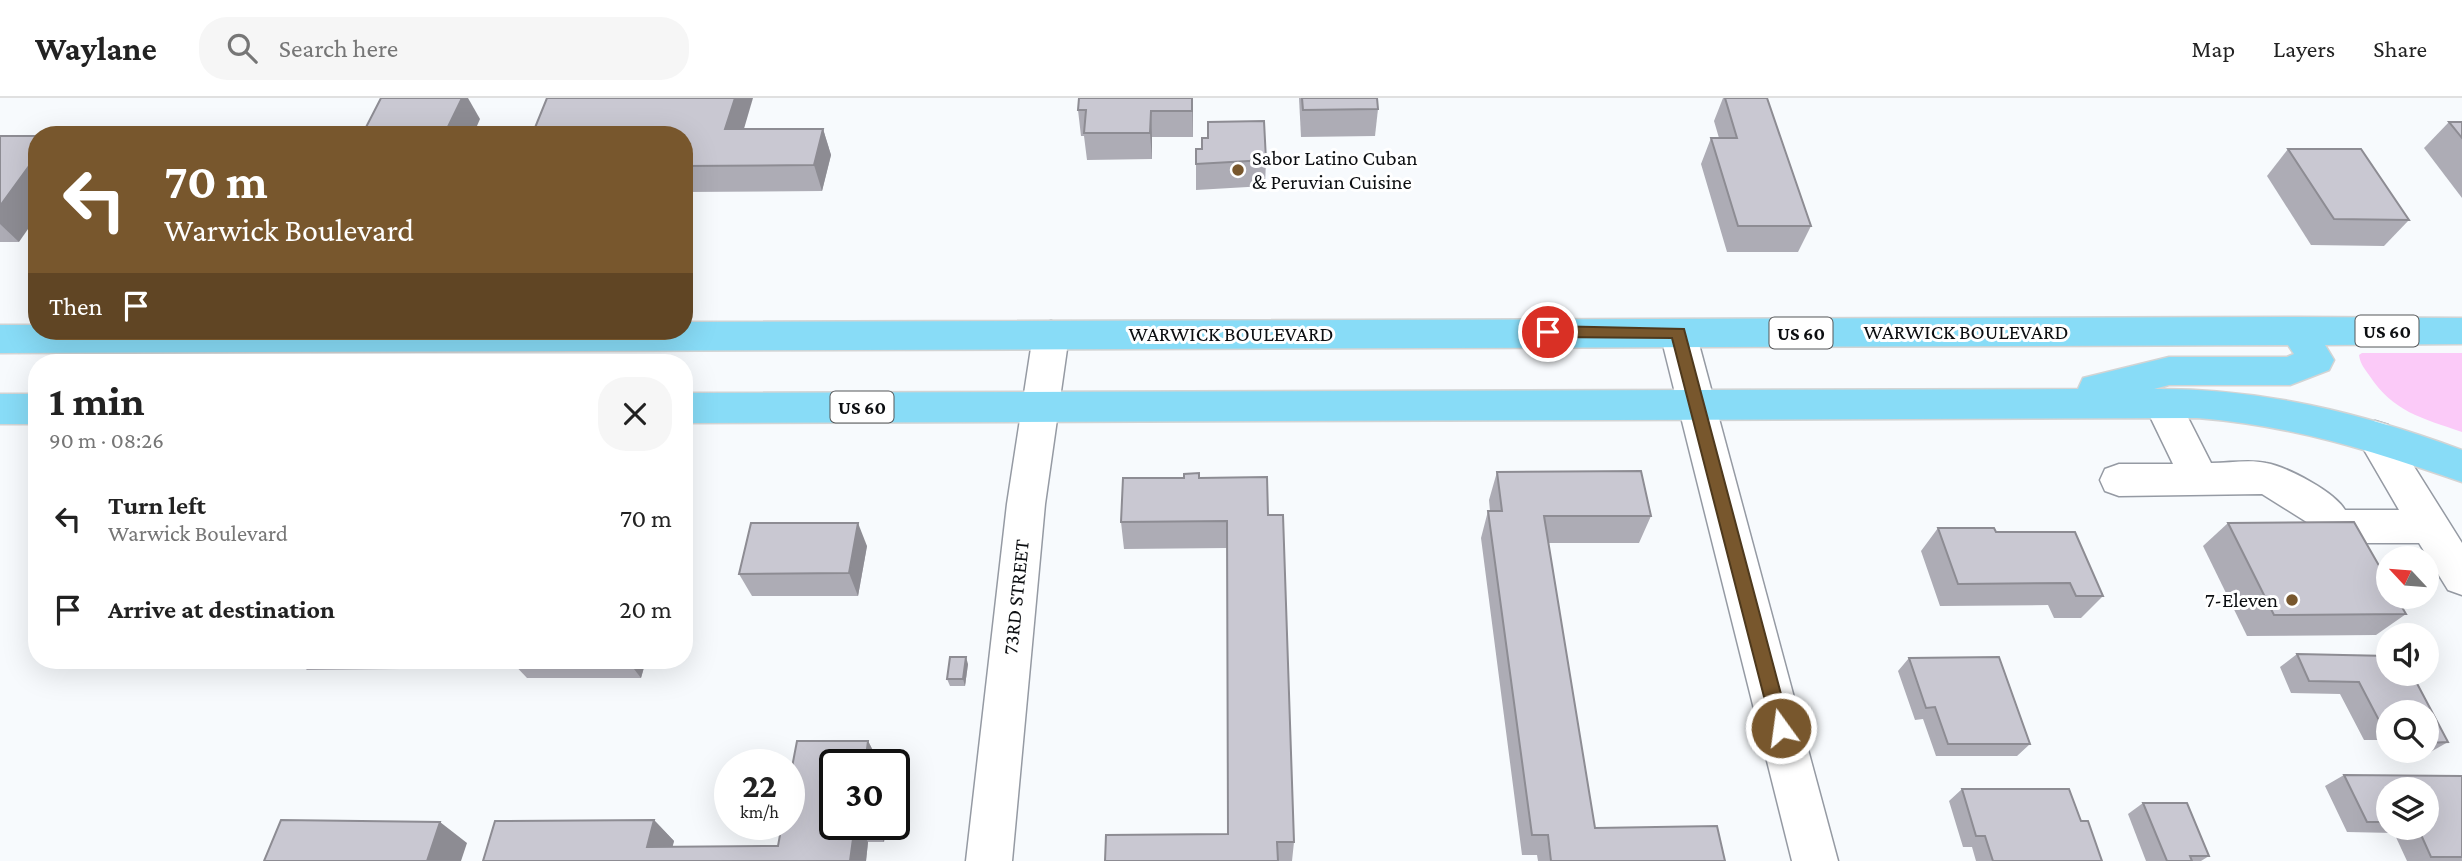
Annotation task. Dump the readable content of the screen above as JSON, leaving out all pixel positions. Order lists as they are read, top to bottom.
{
  "streets": {
    "main road": ["US 60", "WARWICK BOULEVARD"],
    "street": ["73RD STREET"]
  },
  "crossings": [
    ["US 60", "73RD STREET"],
    ["WARWICK BOULEVARD", "73RD STREET"]
  ],
  "places": ["Sabor Latino Cuban & Peruvian Cuisine", "7-Eleven"],
  "north": "top left",
  "page": {
    "header": "Waylane",
    "search": "Search here",
    "nav": ["Map", "Layers", "Share"],
    "turn": ["70 m", "Warwick Boulevard"],
    "then": "Then",
    "heading": ["1 min", "90 m · 08:26"],
    "list": [
      {
        "name": "Turn left",
        "note": "Warwick Boulevard",
        "value": "70 m"
      },
      {
        "name": "Arrive at destination",
        "value": "20 m"
      }
    ],
    "speed": "22 km/h",
    "limit": "30"
  }
}
